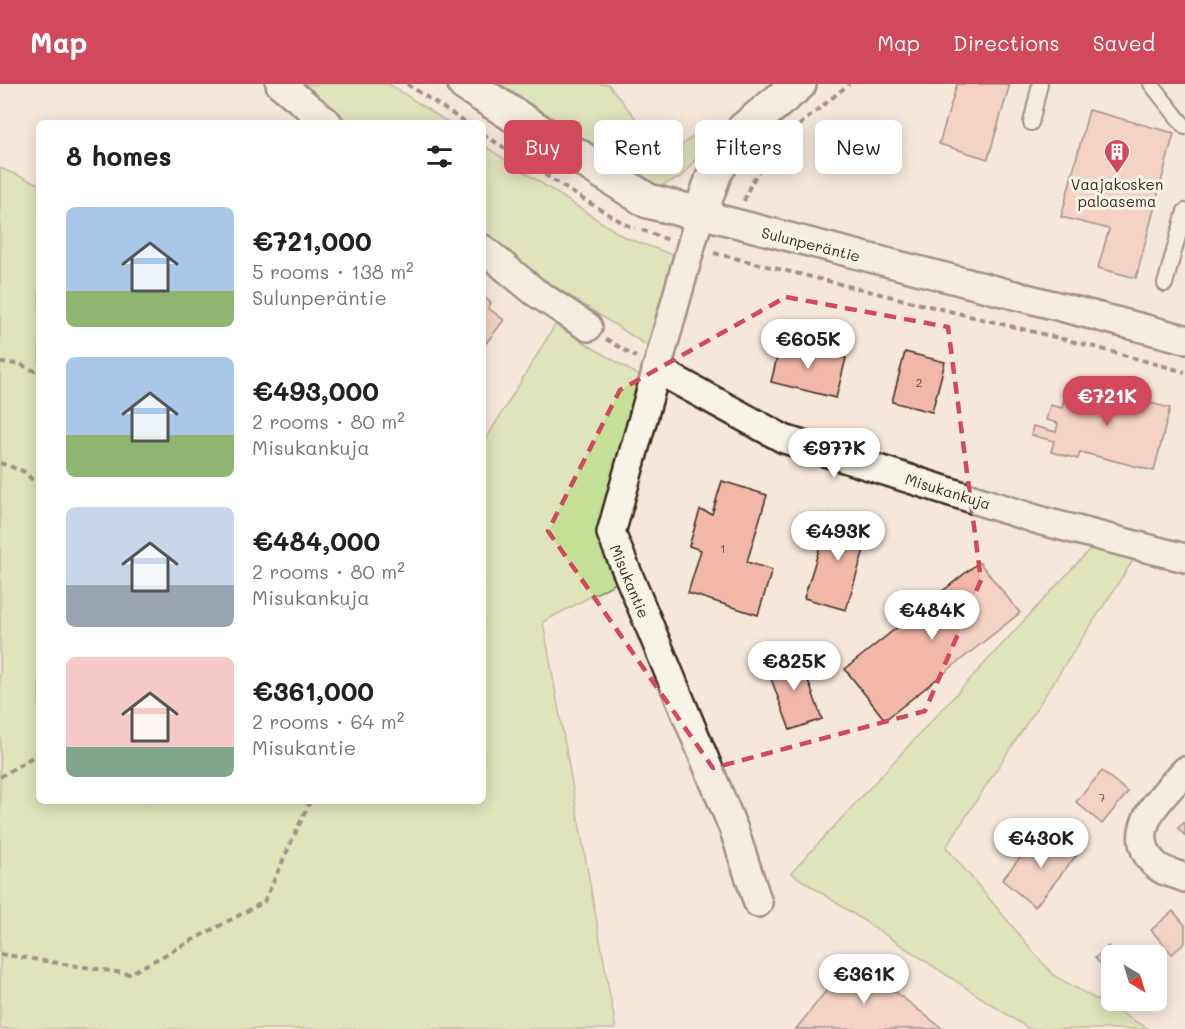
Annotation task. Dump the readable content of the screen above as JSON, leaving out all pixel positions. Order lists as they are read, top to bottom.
{
  "streets": {
    "street": ["Sulunperäntie", "Misukankuja", "Misukantie"]
  },
  "crossings": [
    ["Sulunperäntie", "Misukantie"],
    ["Misukankuja", "Misukantie"]
  ],
  "places": {
    "building": ["Vaajakosken paloasema"]
  },
  "house_numbers": ["2", "1", "7"],
  "north": "bottom right",
  "page": {
    "header": "Map",
    "nav": ["Map", "Directions", "Saved"],
    "chip": [
      "Buy",
      "Rent",
      "Filters",
      "New"
    ],
    "heading": "8 homes",
    "list": [
      {
        "name": "€721,000",
        "note": "5 rooms · 138 m² · Sulunperäntie"
      },
      {
        "name": "€493,000",
        "note": "2 rooms · 80 m² · Misukankuja"
      },
      {
        "name": "€484,000",
        "note": "2 rooms · 80 m² · Misukankuja"
      },
      {
        "name": "€361,000",
        "note": "2 rooms · 64 m² · Misukantie"
      }
    ],
    "price": [
      "€605K",
      "€721K",
      "€977K",
      "€493K",
      "€484K",
      "€825K",
      "€430K",
      "€361K"
    ]
  }
}
